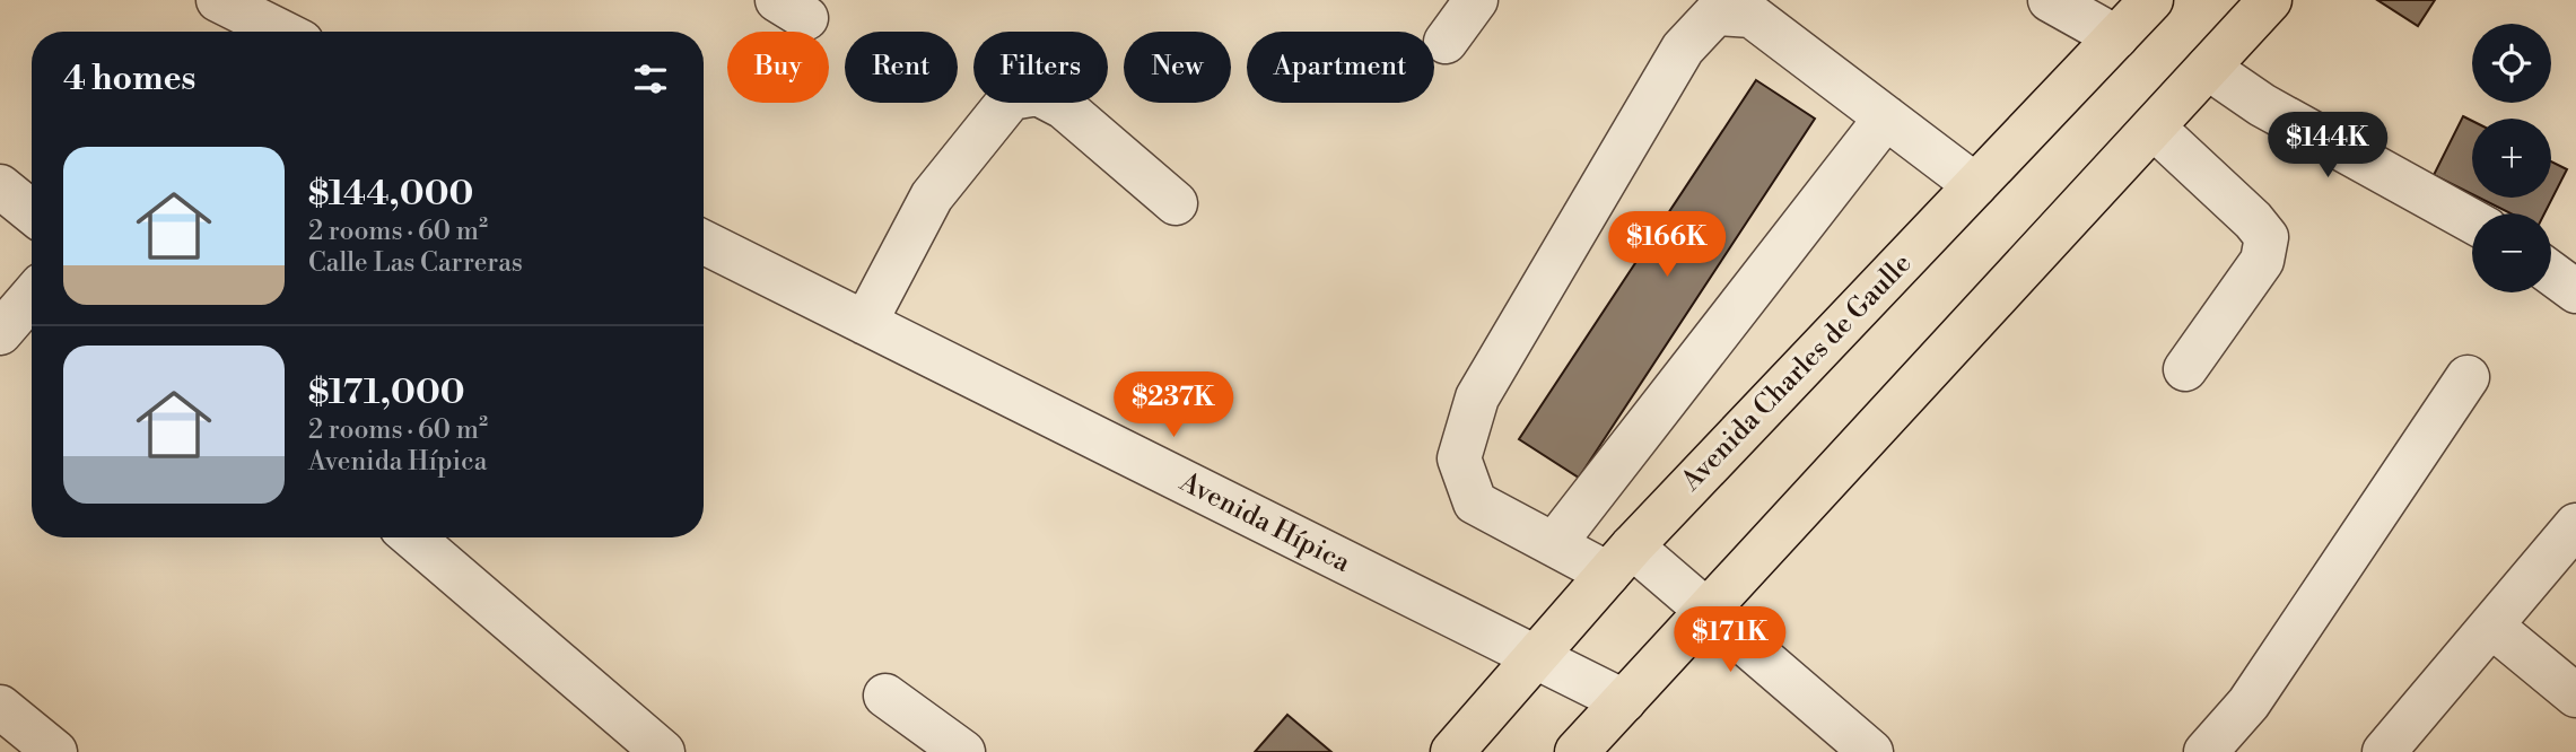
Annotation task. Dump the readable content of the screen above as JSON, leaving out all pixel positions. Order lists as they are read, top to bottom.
{
  "streets": {
    "main road": ["Avenida Charles de Gaulle"],
    "street": ["Avenida Hípica"]
  },
  "crossings": [
    ["Avenida Charles de Gaulle", "Avenida Hípica"]
  ],
  "page": {
    "map_buttons": ["+", "−"],
    "chip": [
      "Buy",
      "Rent",
      "Filters",
      "New",
      "Apartment"
    ],
    "heading": "4 homes",
    "price": [
      "$144K",
      "$166K",
      "$237K",
      "$171K"
    ],
    "list": [
      {
        "name": "$144,000",
        "note": "2 rooms · 60 m² · Calle Las Carreras"
      },
      {
        "name": "$171,000",
        "note": "2 rooms · 60 m² · Avenida Hípica"
      }
    ]
  }
}
